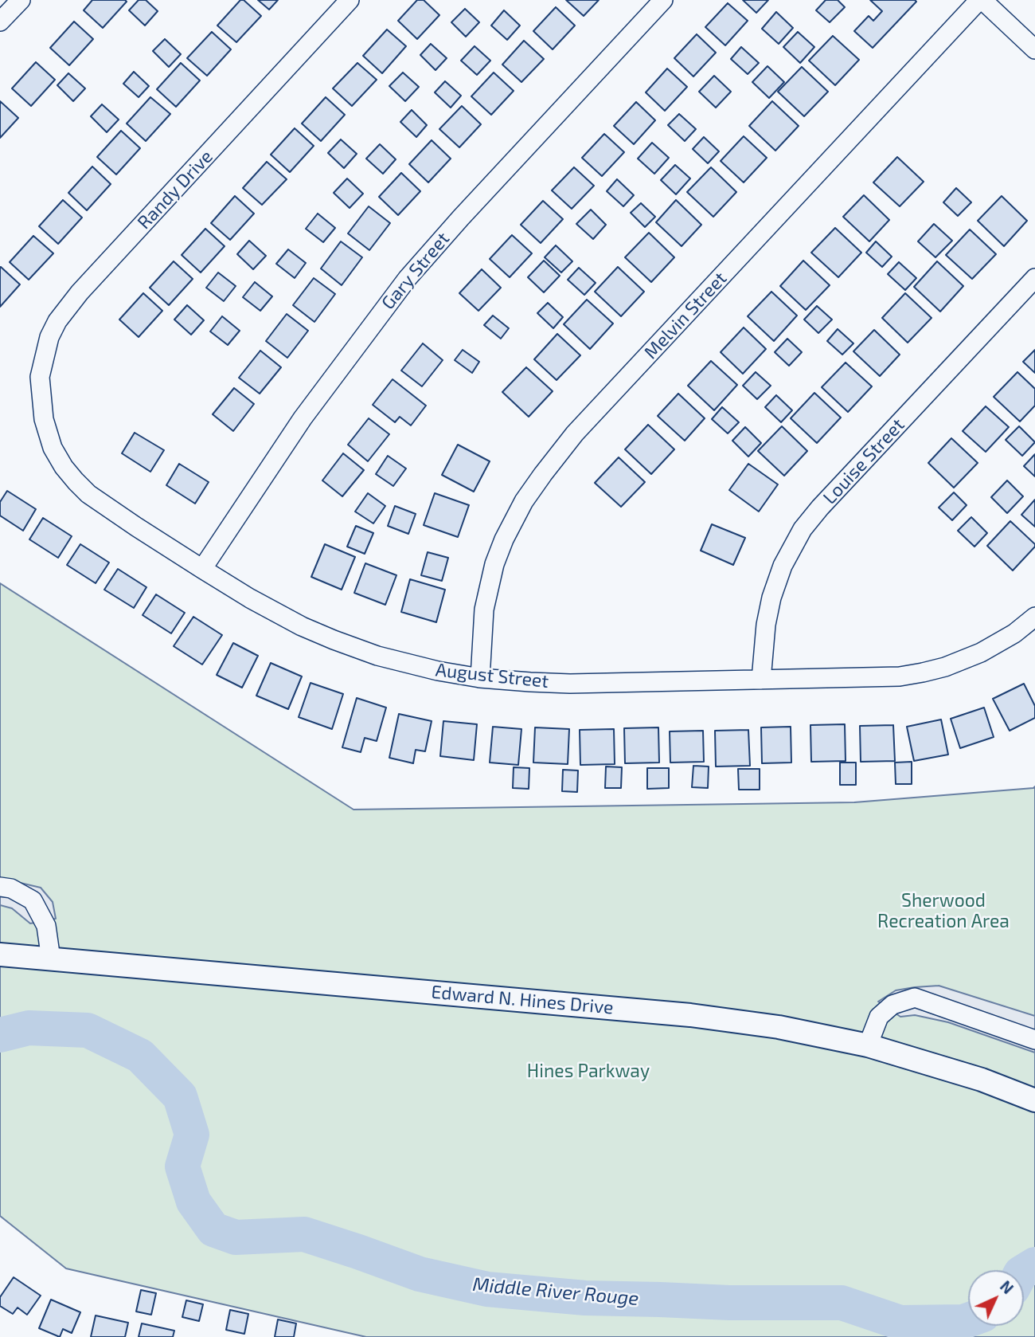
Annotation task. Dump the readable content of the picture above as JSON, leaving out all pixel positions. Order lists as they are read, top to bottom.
{
  "streets": {
    "street": [
      "Randy Drive",
      "Gary Street",
      "Melvin Street",
      "Louise Street",
      "August Street",
      "Edward N. Hines Drive"
    ]
  },
  "crossings": [
    ["Randy Drive", "August Street"],
    ["Gary Street", "August Street"],
    ["Melvin Street", "August Street"],
    ["Louise Street", "August Street"]
  ],
  "water": ["Middle River Rouge"],
  "parks": ["Sherwood Recreation Area", "Hines Parkway"],
  "north": "top right"
}
